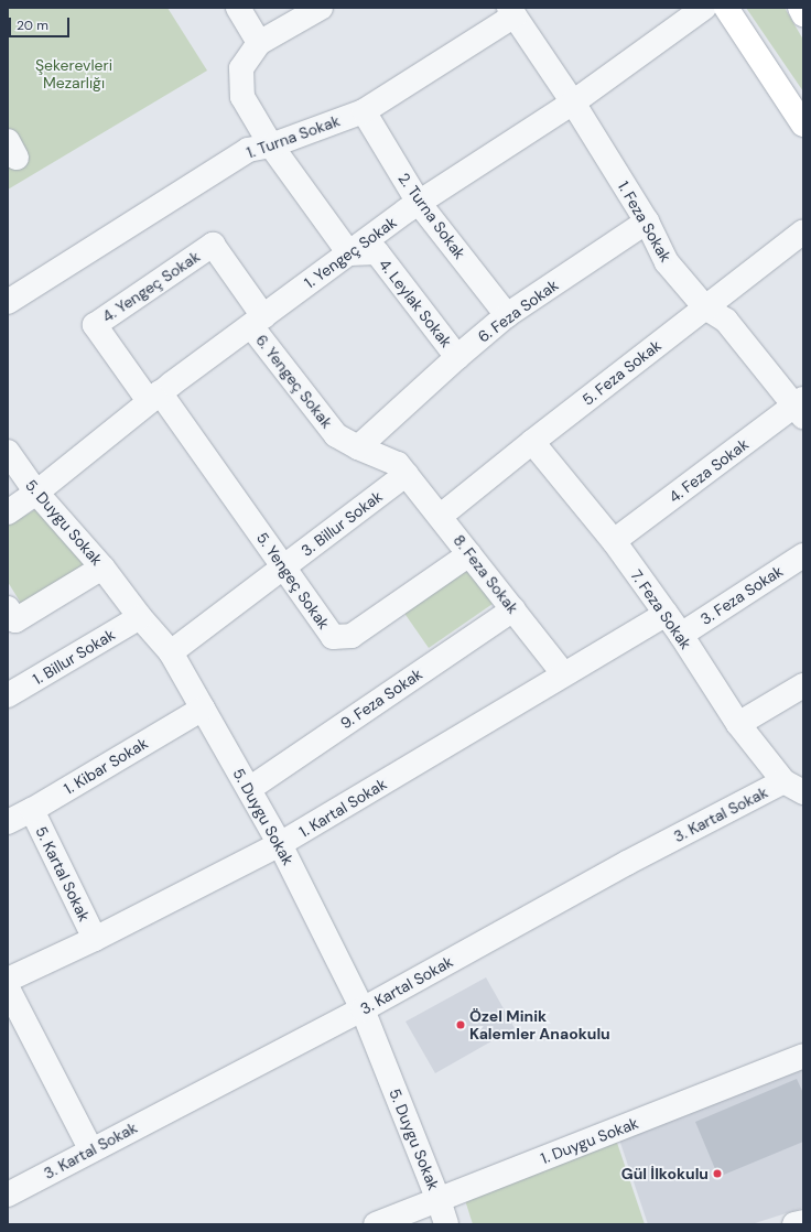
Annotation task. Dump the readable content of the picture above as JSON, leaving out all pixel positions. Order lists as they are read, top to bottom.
{
  "streets": {
    "street": [
      "1. Turna Sokak",
      "2. Turna Sokak",
      "1. Feza Sokak",
      "1. Yengeç Sokak",
      "4. Yengeç Sokak",
      "4. Leylak Sokak",
      "6. Feza Sokak",
      "5. Feza Sokak",
      "6. Yengeç Sokak",
      "4. Feza Sokak",
      "5. Duygu Sokak",
      "3. Billur Sokak",
      "8. Feza Sokak",
      "5. Yengeç Sokak",
      "3. Feza Sokak",
      "7. Feza Sokak",
      "1. Billur Sokak",
      "9. Feza Sokak",
      "1. Kibar Sokak",
      "1. Kartal Sokak",
      "3. Kartal Sokak",
      "5. Kartal Sokak",
      "1. Duygu Sokak"
    ]
  },
  "crossings": [
    ["1. Turna Sokak", "2. Turna Sokak"],
    ["1. Turna Sokak", "1. Feza Sokak"],
    ["2. Turna Sokak", "1. Yengeç Sokak"],
    ["2. Turna Sokak", "6. Feza Sokak"],
    ["1. Feza Sokak", "1. Yengeç Sokak"],
    ["1. Feza Sokak", "6. Feza Sokak"],
    ["1. Feza Sokak", "5. Feza Sokak"],
    ["1. Feza Sokak", "4. Feza Sokak"],
    ["1. Yengeç Sokak", "4. Yengeç Sokak"],
    ["1. Yengeç Sokak", "4. Leylak Sokak"],
    ["1. Yengeç Sokak", "6. Yengeç Sokak"],
    ["1. Yengeç Sokak", "5. Duygu Sokak"],
    ["1. Yengeç Sokak", "5. Yengeç Sokak"],
    ["4. Yengeç Sokak", "6. Yengeç Sokak"],
    ["4. Yengeç Sokak", "5. Yengeç Sokak"],
    ["4. Leylak Sokak", "6. Feza Sokak"],
    ["6. Feza Sokak", "6. Yengeç Sokak"],
    ["5. Feza Sokak", "8. Feza Sokak"],
    ["5. Feza Sokak", "7. Feza Sokak"],
    ["6. Yengeç Sokak", "3. Billur Sokak"],
    ["6. Yengeç Sokak", "8. Feza Sokak"],
    ["4. Feza Sokak", "7. Feza Sokak"],
    ["5. Duygu Sokak", "3. Billur Sokak"],
    ["5. Duygu Sokak", "1. Billur Sokak"],
    ["5. Duygu Sokak", "9. Feza Sokak"],
    ["5. Duygu Sokak", "1. Kibar Sokak"],
    ["5. Duygu Sokak", "1. Kartal Sokak"],
    ["5. Duygu Sokak", "3. Kartal Sokak"],
    ["5. Duygu Sokak", "1. Duygu Sokak"],
    ["3. Billur Sokak", "8. Feza Sokak"],
    ["3. Billur Sokak", "5. Yengeç Sokak"],
    ["8. Feza Sokak", "5. Yengeç Sokak"],
    ["8. Feza Sokak", "9. Feza Sokak"],
    ["8. Feza Sokak", "1. Kartal Sokak"],
    ["3. Feza Sokak", "7. Feza Sokak"],
    ["7. Feza Sokak", "1. Kartal Sokak"],
    ["7. Feza Sokak", "3. Kartal Sokak"],
    ["1. Kibar Sokak", "5. Kartal Sokak"],
    ["1. Kartal Sokak", "5. Kartal Sokak"]
  ],
  "parks": ["Şekerevleri Mezarlığı"],
  "places": ["Özel Minik Kalemler Anaokulu", "Gül İlkokulu"],
  "scale_bar": "20 m"
}
